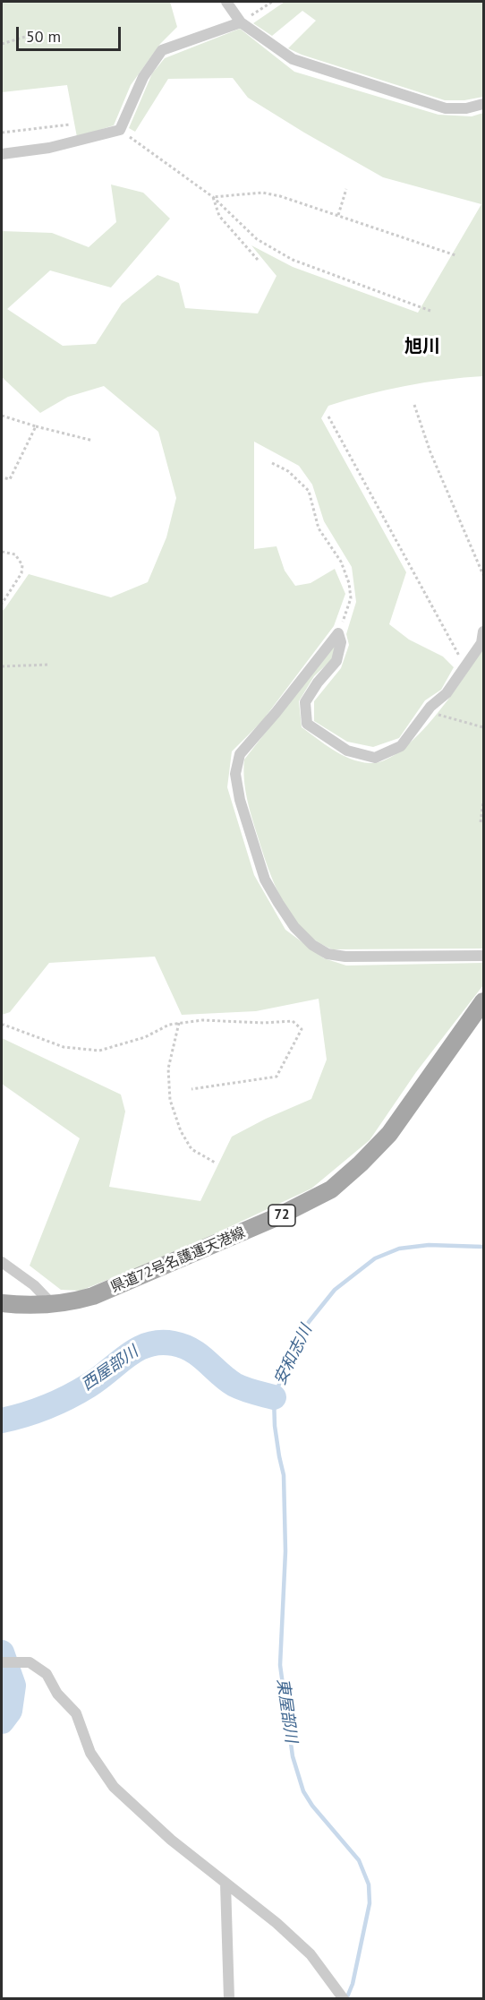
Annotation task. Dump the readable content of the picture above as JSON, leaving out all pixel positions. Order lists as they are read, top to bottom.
{
  "streets": {
    "main road": ["72", "県道72号名護運天港線"]
  },
  "districts": ["旭川"],
  "water": ["安和志川", "西屋部川", "東屋部川"],
  "scale_bar": "50 m"
}
